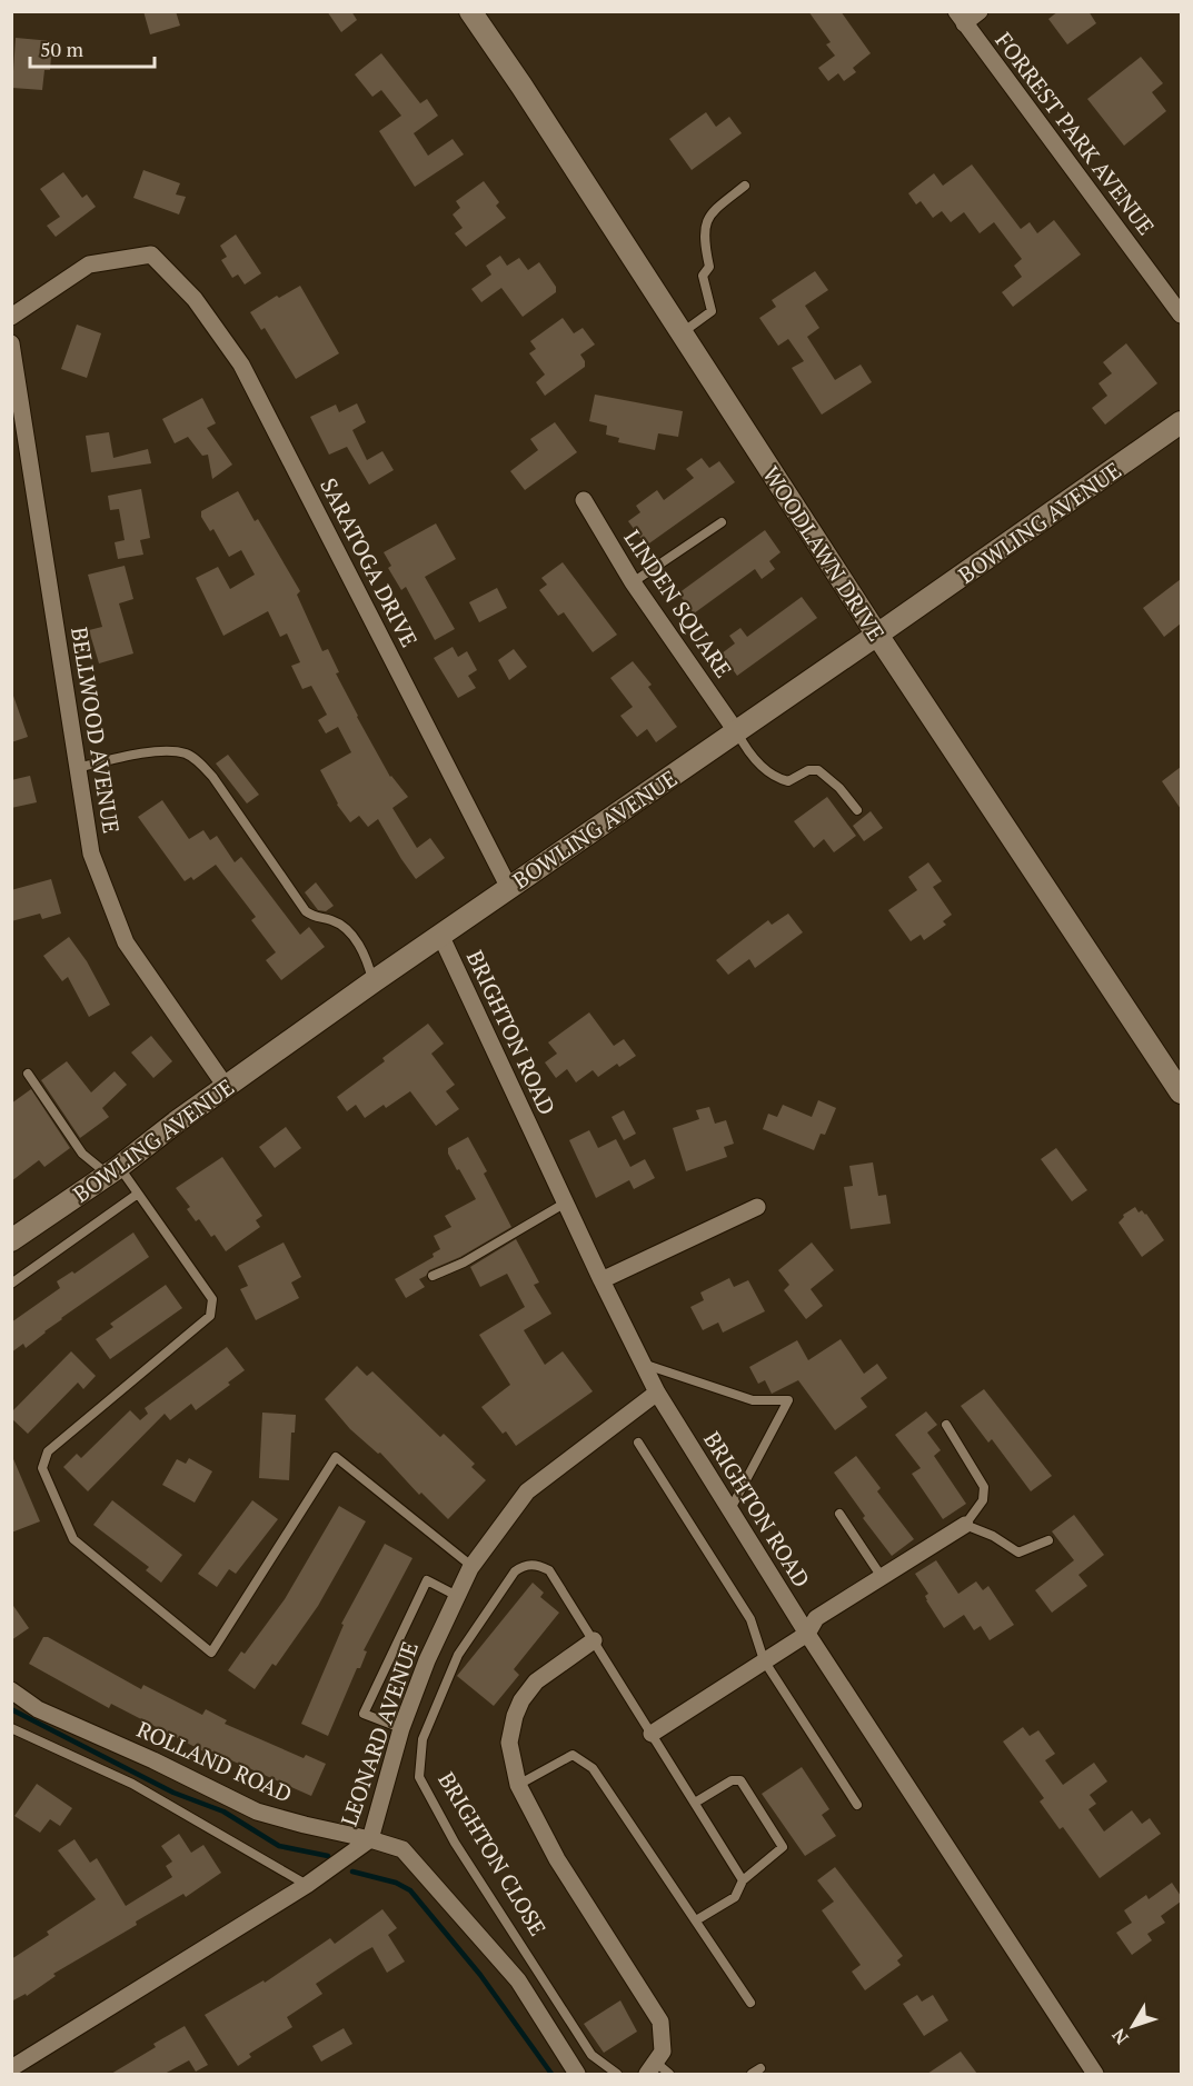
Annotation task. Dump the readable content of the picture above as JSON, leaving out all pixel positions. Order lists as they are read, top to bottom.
{
  "streets": {
    "street": [
      "FORREST PARK AVENUE",
      "BOWLING AVENUE",
      "WOODLAWN DRIVE",
      "SARATOGA DRIVE",
      "LINDEN SQUARE",
      "BELLWOOD AVENUE",
      "BRIGHTON ROAD",
      "LEONARD AVENUE",
      "ROLLAND ROAD"
    ],
    "lane": ["BRIGHTON CLOSE"]
  },
  "crossings": [
    ["BOWLING AVENUE", "WOODLAWN DRIVE"],
    ["BOWLING AVENUE", "SARATOGA DRIVE"],
    ["BOWLING AVENUE", "LINDEN SQUARE"],
    ["BOWLING AVENUE", "BELLWOOD AVENUE"],
    ["BOWLING AVENUE", "BRIGHTON ROAD"],
    ["BRIGHTON ROAD", "LEONARD AVENUE"],
    ["LEONARD AVENUE", "ROLLAND ROAD"]
  ],
  "scale_bar": "50 m",
  "north": "bottom left"
}
